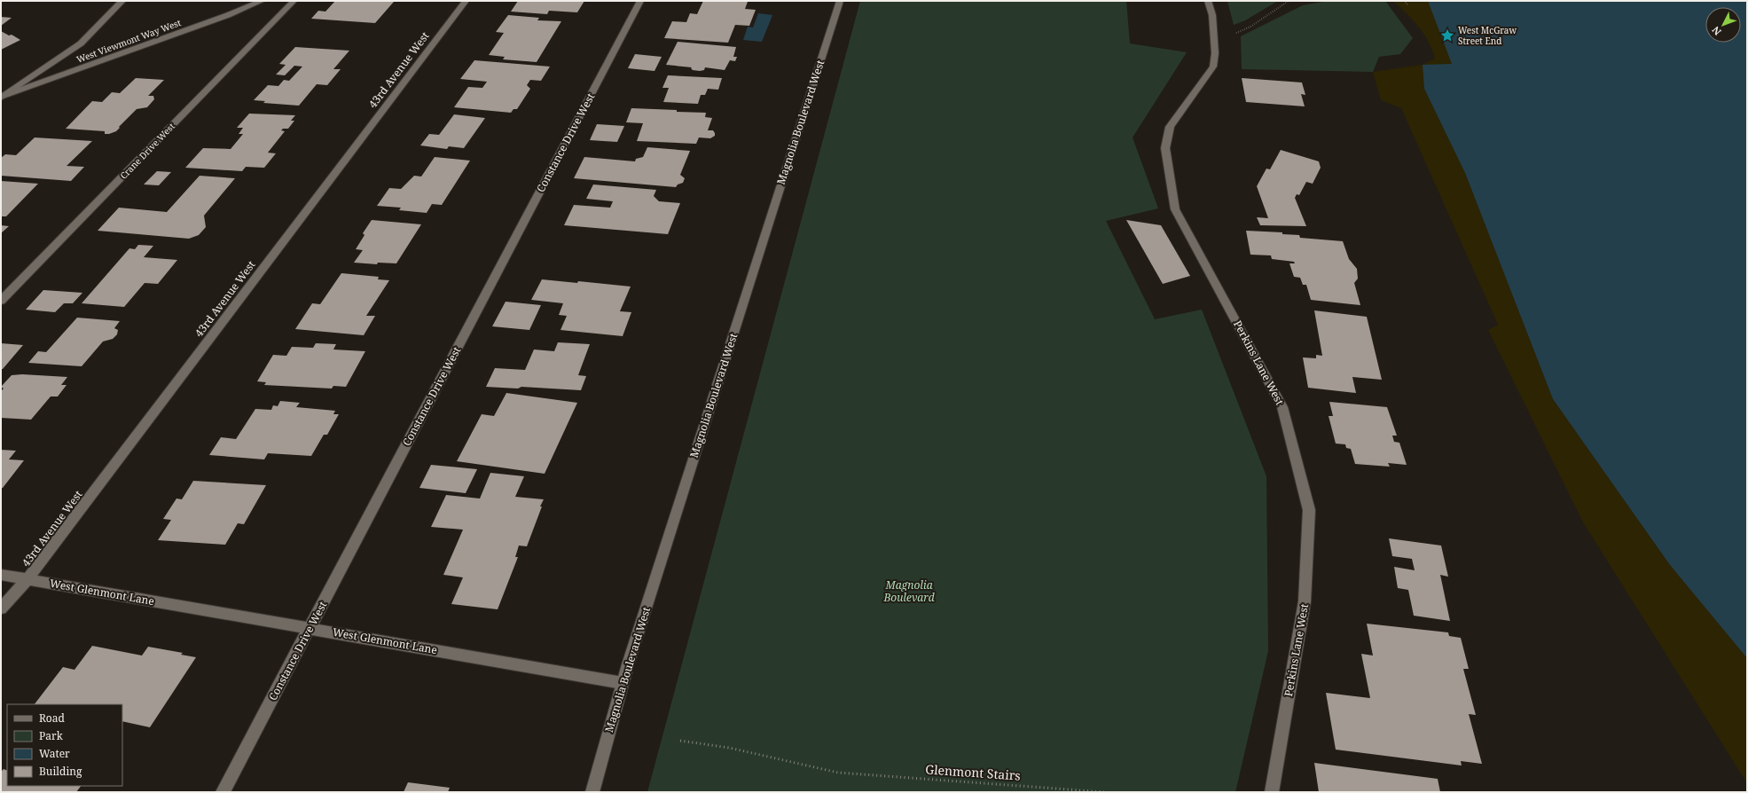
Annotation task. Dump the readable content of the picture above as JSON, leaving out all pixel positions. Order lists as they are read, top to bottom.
{
  "streets": {
    "street": [
      "West Viewmont Way West",
      "43rd Avenue West",
      "Magnolia Boulevard West",
      "Constance Drive West",
      "Crane Drive West",
      "Perkins Lane West",
      "West Glenmont Lane"
    ],
    "path": ["Glenmont Stairs"]
  },
  "crossings": [
    ["43rd Avenue West", "West Glenmont Lane"],
    ["Magnolia Boulevard West", "West Glenmont Lane"],
    ["Constance Drive West", "West Glenmont Lane"]
  ],
  "parks": ["Magnolia Boulevard"],
  "places": {
    "place": ["West McGraw Street End"]
  },
  "legend": [
    "Road",
    "Park",
    "Water",
    "Building"
  ],
  "north": "bottom left"
}
